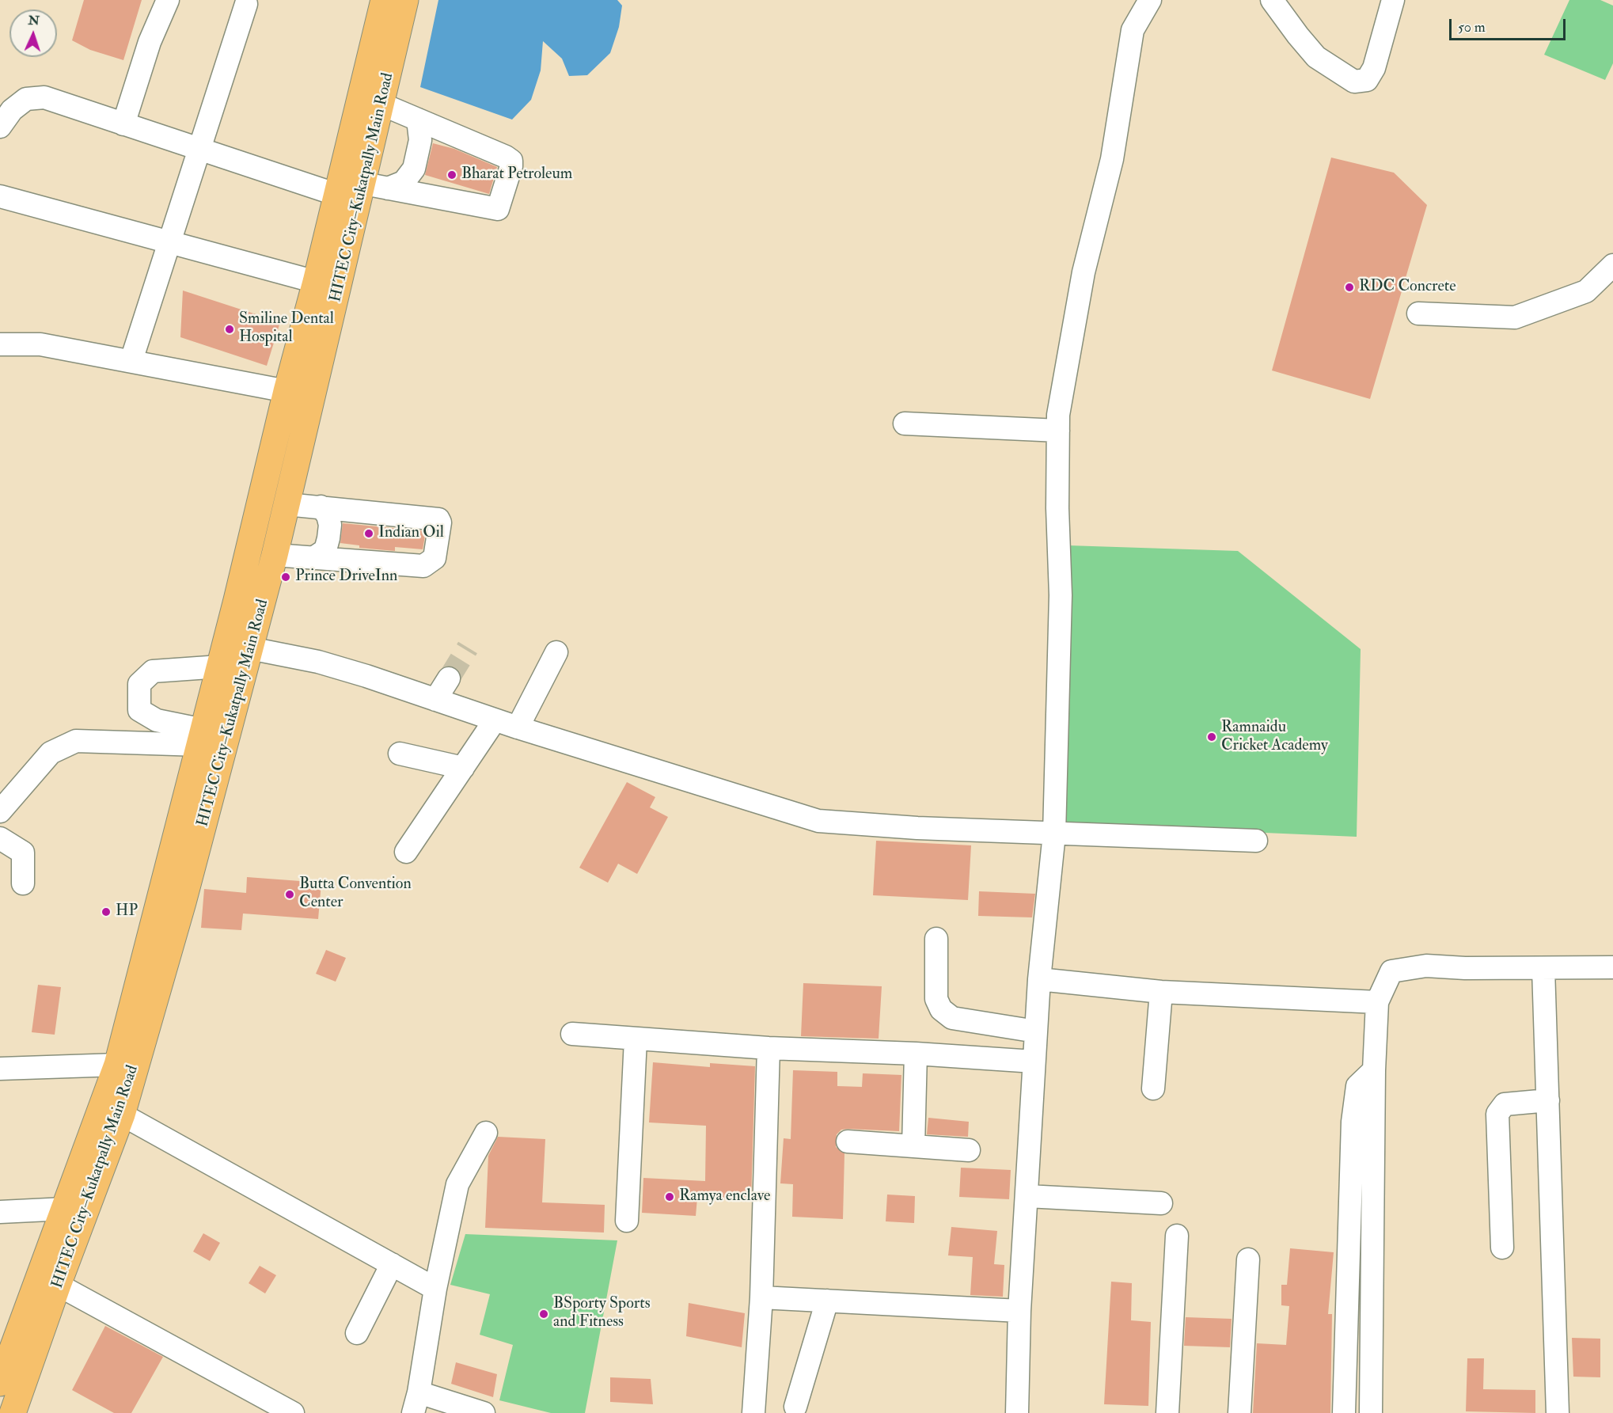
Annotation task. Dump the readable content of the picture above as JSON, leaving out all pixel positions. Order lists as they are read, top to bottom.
{
  "streets": {
    "main road": ["HITEC City–Kukatpally Main Road"]
  },
  "places": [
    "Bharat Petroleum",
    "RDC Concrete",
    "Smiline Dental Hospital",
    "Indian Oil",
    "Prince DriveInn",
    "Ramnaidu Cricket Academy",
    "Butta Convention Center",
    "HP",
    "Ramya enclave",
    "BSporty Sports and Fitness"
  ],
  "scale_bar": "50 m",
  "north": "top"
}
